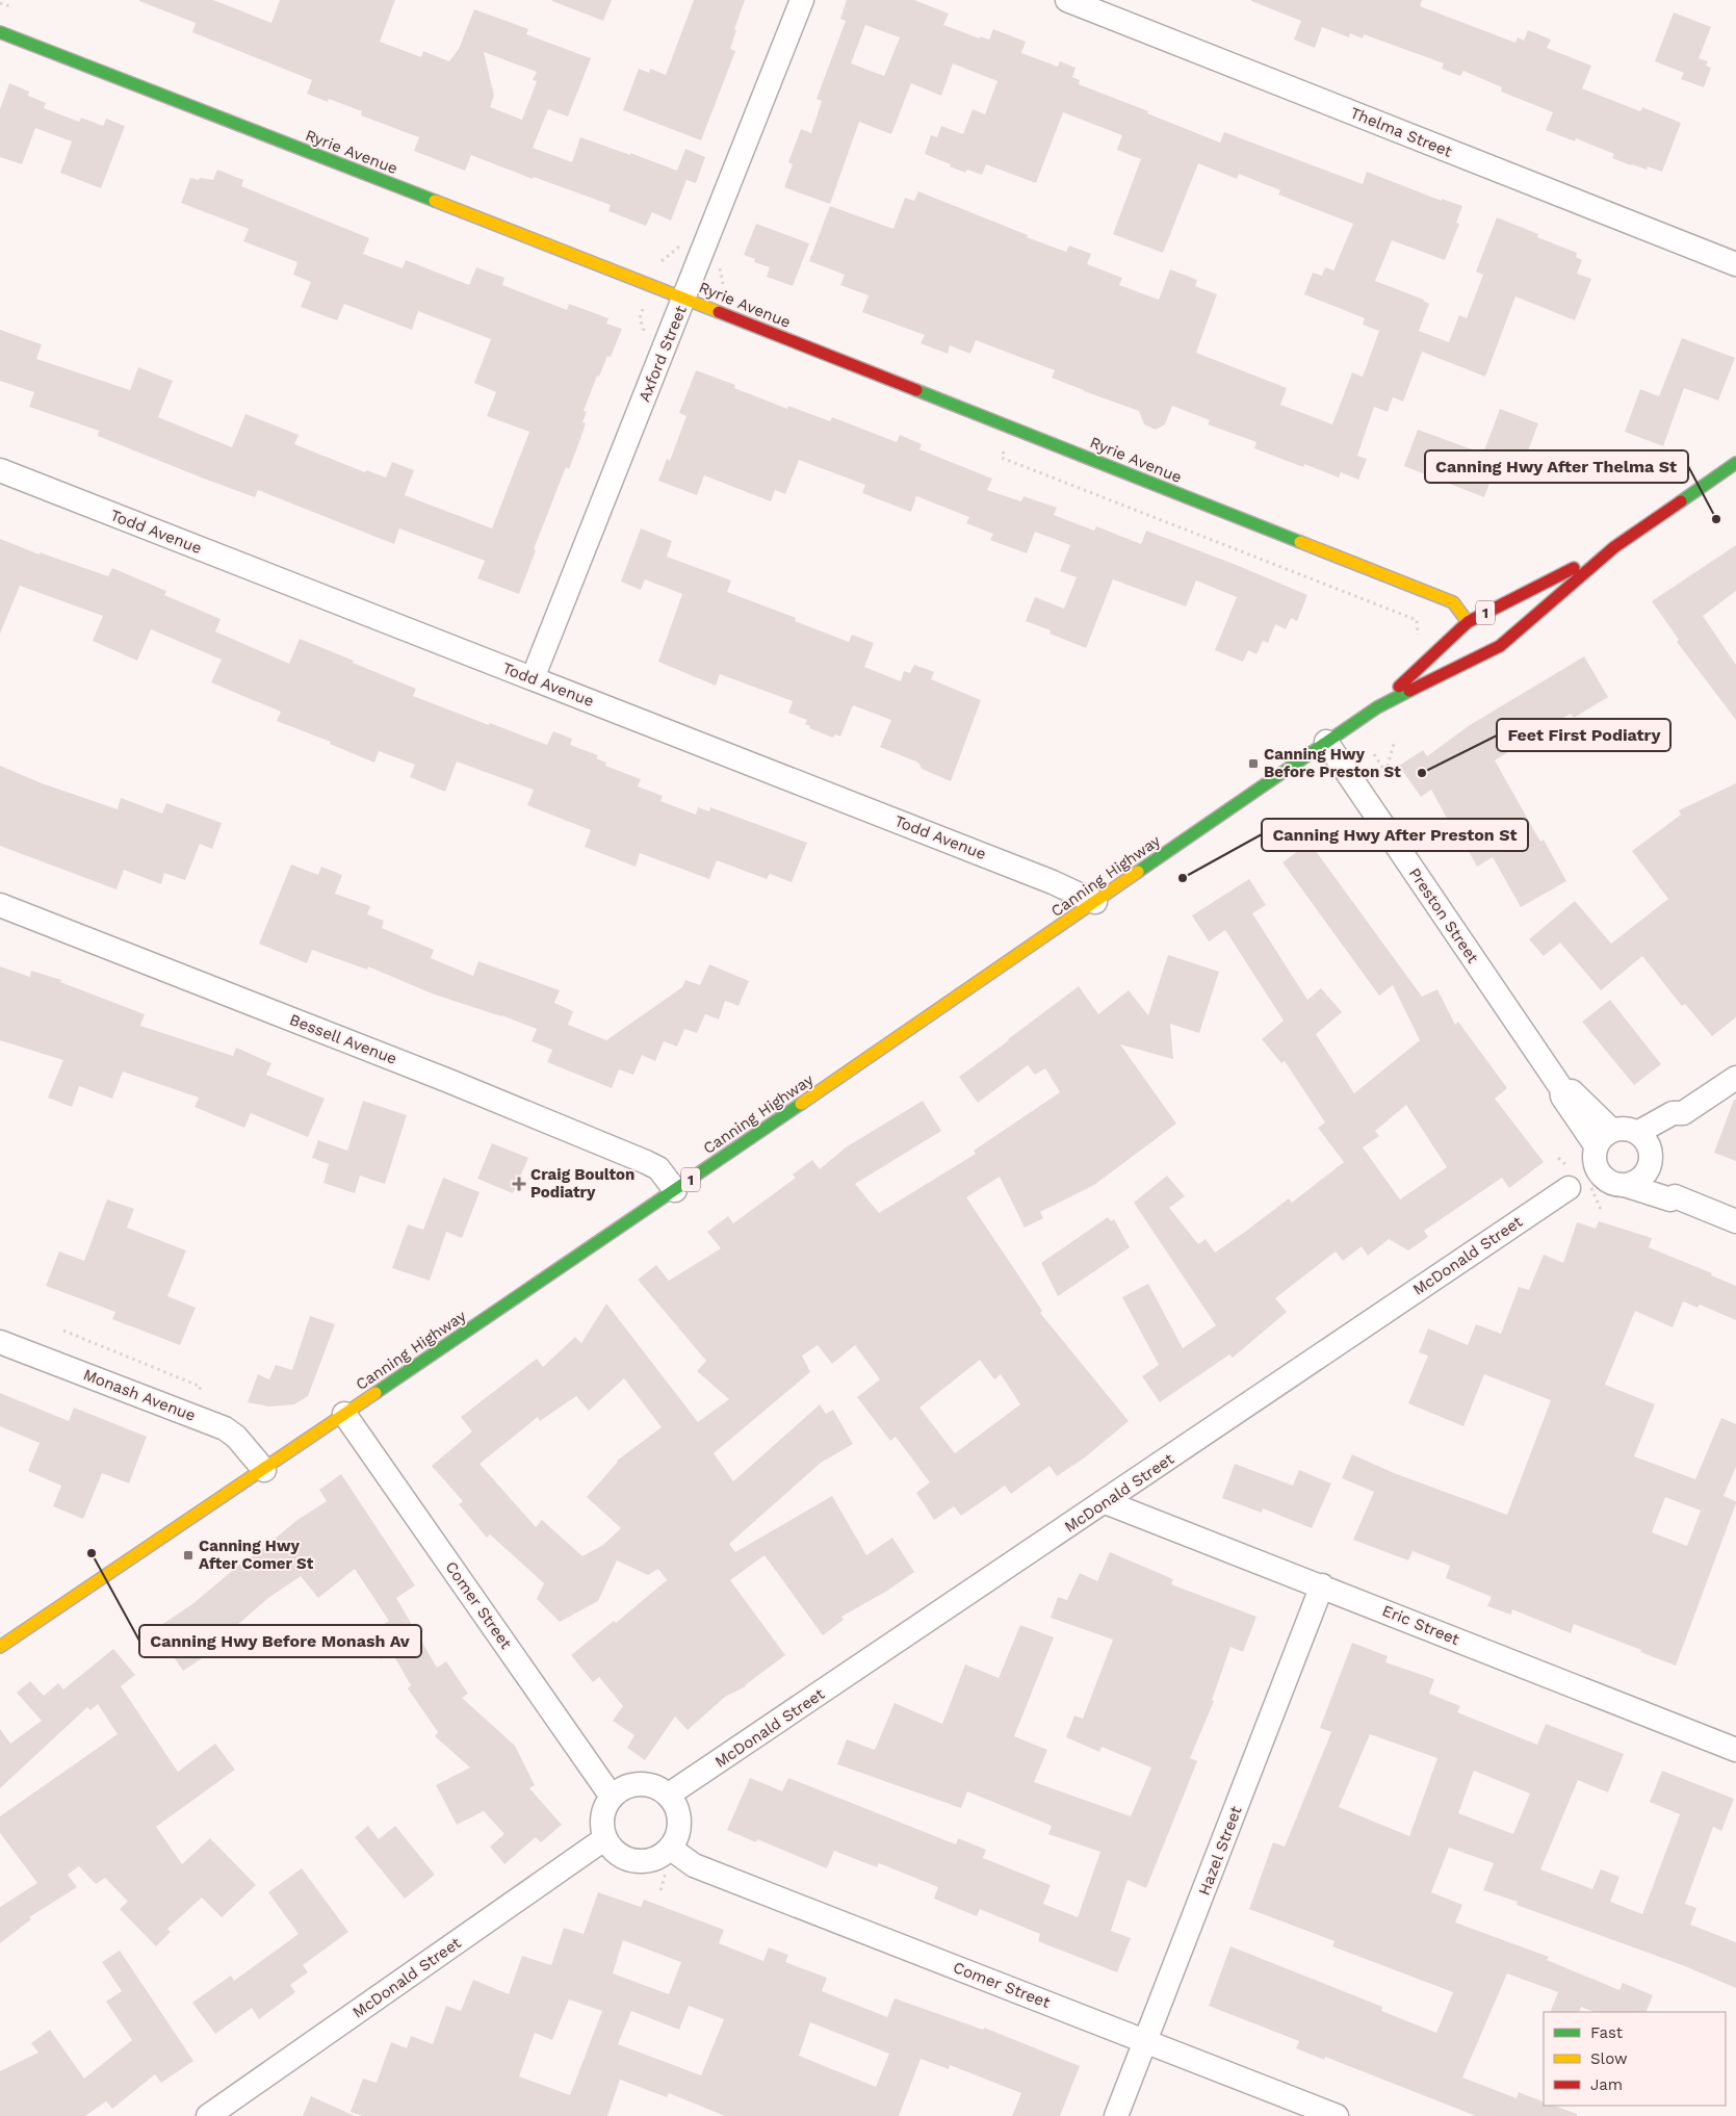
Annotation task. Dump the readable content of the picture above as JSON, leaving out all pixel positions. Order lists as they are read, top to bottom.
{
  "streets": {
    "main road": ["Ryrie Avenue", "1", "Canning Highway"],
    "street": [
      "Thelma Street",
      "Axford Street",
      "Todd Avenue",
      "Preston Street",
      "Bessell Avenue",
      "McDonald Street",
      "Monash Avenue",
      "Comer Street",
      "Eric Street",
      "Hazel Street"
    ]
  },
  "crossings": [
    ["Ryrie Avenue", "Axford Street"],
    ["Ryrie Avenue", "Canning Highway"],
    ["Axford Street", "Todd Avenue"],
    ["Todd Avenue", "Canning Highway"],
    ["Canning Highway", "Preston Street"],
    ["Canning Highway", "Bessell Avenue"],
    ["Canning Highway", "Monash Avenue"],
    ["Canning Highway", "Comer Street"],
    ["Preston Street", "McDonald Street"],
    ["McDonald Street", "Comer Street"],
    ["McDonald Street", "Eric Street"],
    ["Comer Street", "Hazel Street"],
    ["Eric Street", "Hazel Street"]
  ],
  "places": {
    "other": [
      "Canning Hwy After Thelma St",
      "Feet First Podiatry",
      "Canning Hwy After Preston St",
      "Canning Hwy Before Monash Av"
    ],
    "transit": ["Canning Hwy Before Preston St", "Canning Hwy After Comer St"],
    "health": ["Craig Boulton Podiatry"]
  },
  "legend": ["Fast", "Slow", "Jam"]
}
